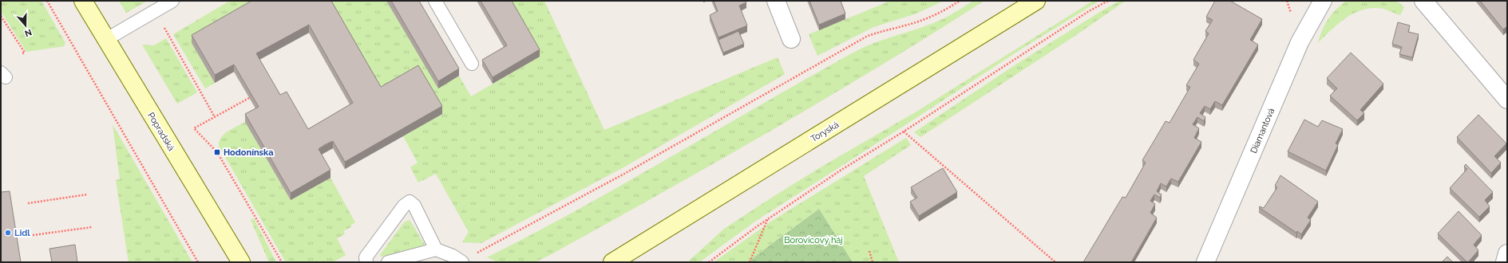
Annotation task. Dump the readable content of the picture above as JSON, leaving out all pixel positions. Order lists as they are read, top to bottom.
{
  "streets": {
    "street": ["Diamantová", "Popradská", "Toryská"]
  },
  "parks": ["Borovicový háj"],
  "places": {
    "transit": ["Hodonínska"],
    "other": ["Lidl"]
  },
  "north": "bottom"
}
